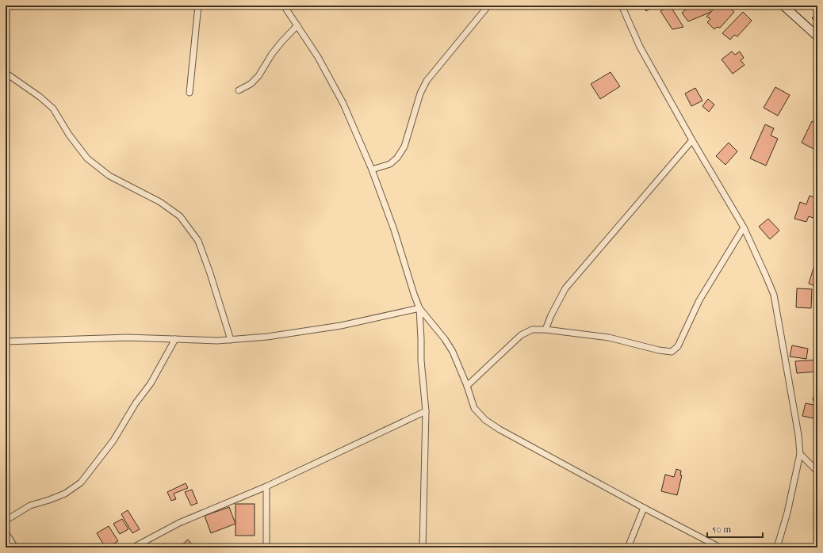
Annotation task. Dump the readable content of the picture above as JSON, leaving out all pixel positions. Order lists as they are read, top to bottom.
{
  "scale_bar": "50 m"
}
